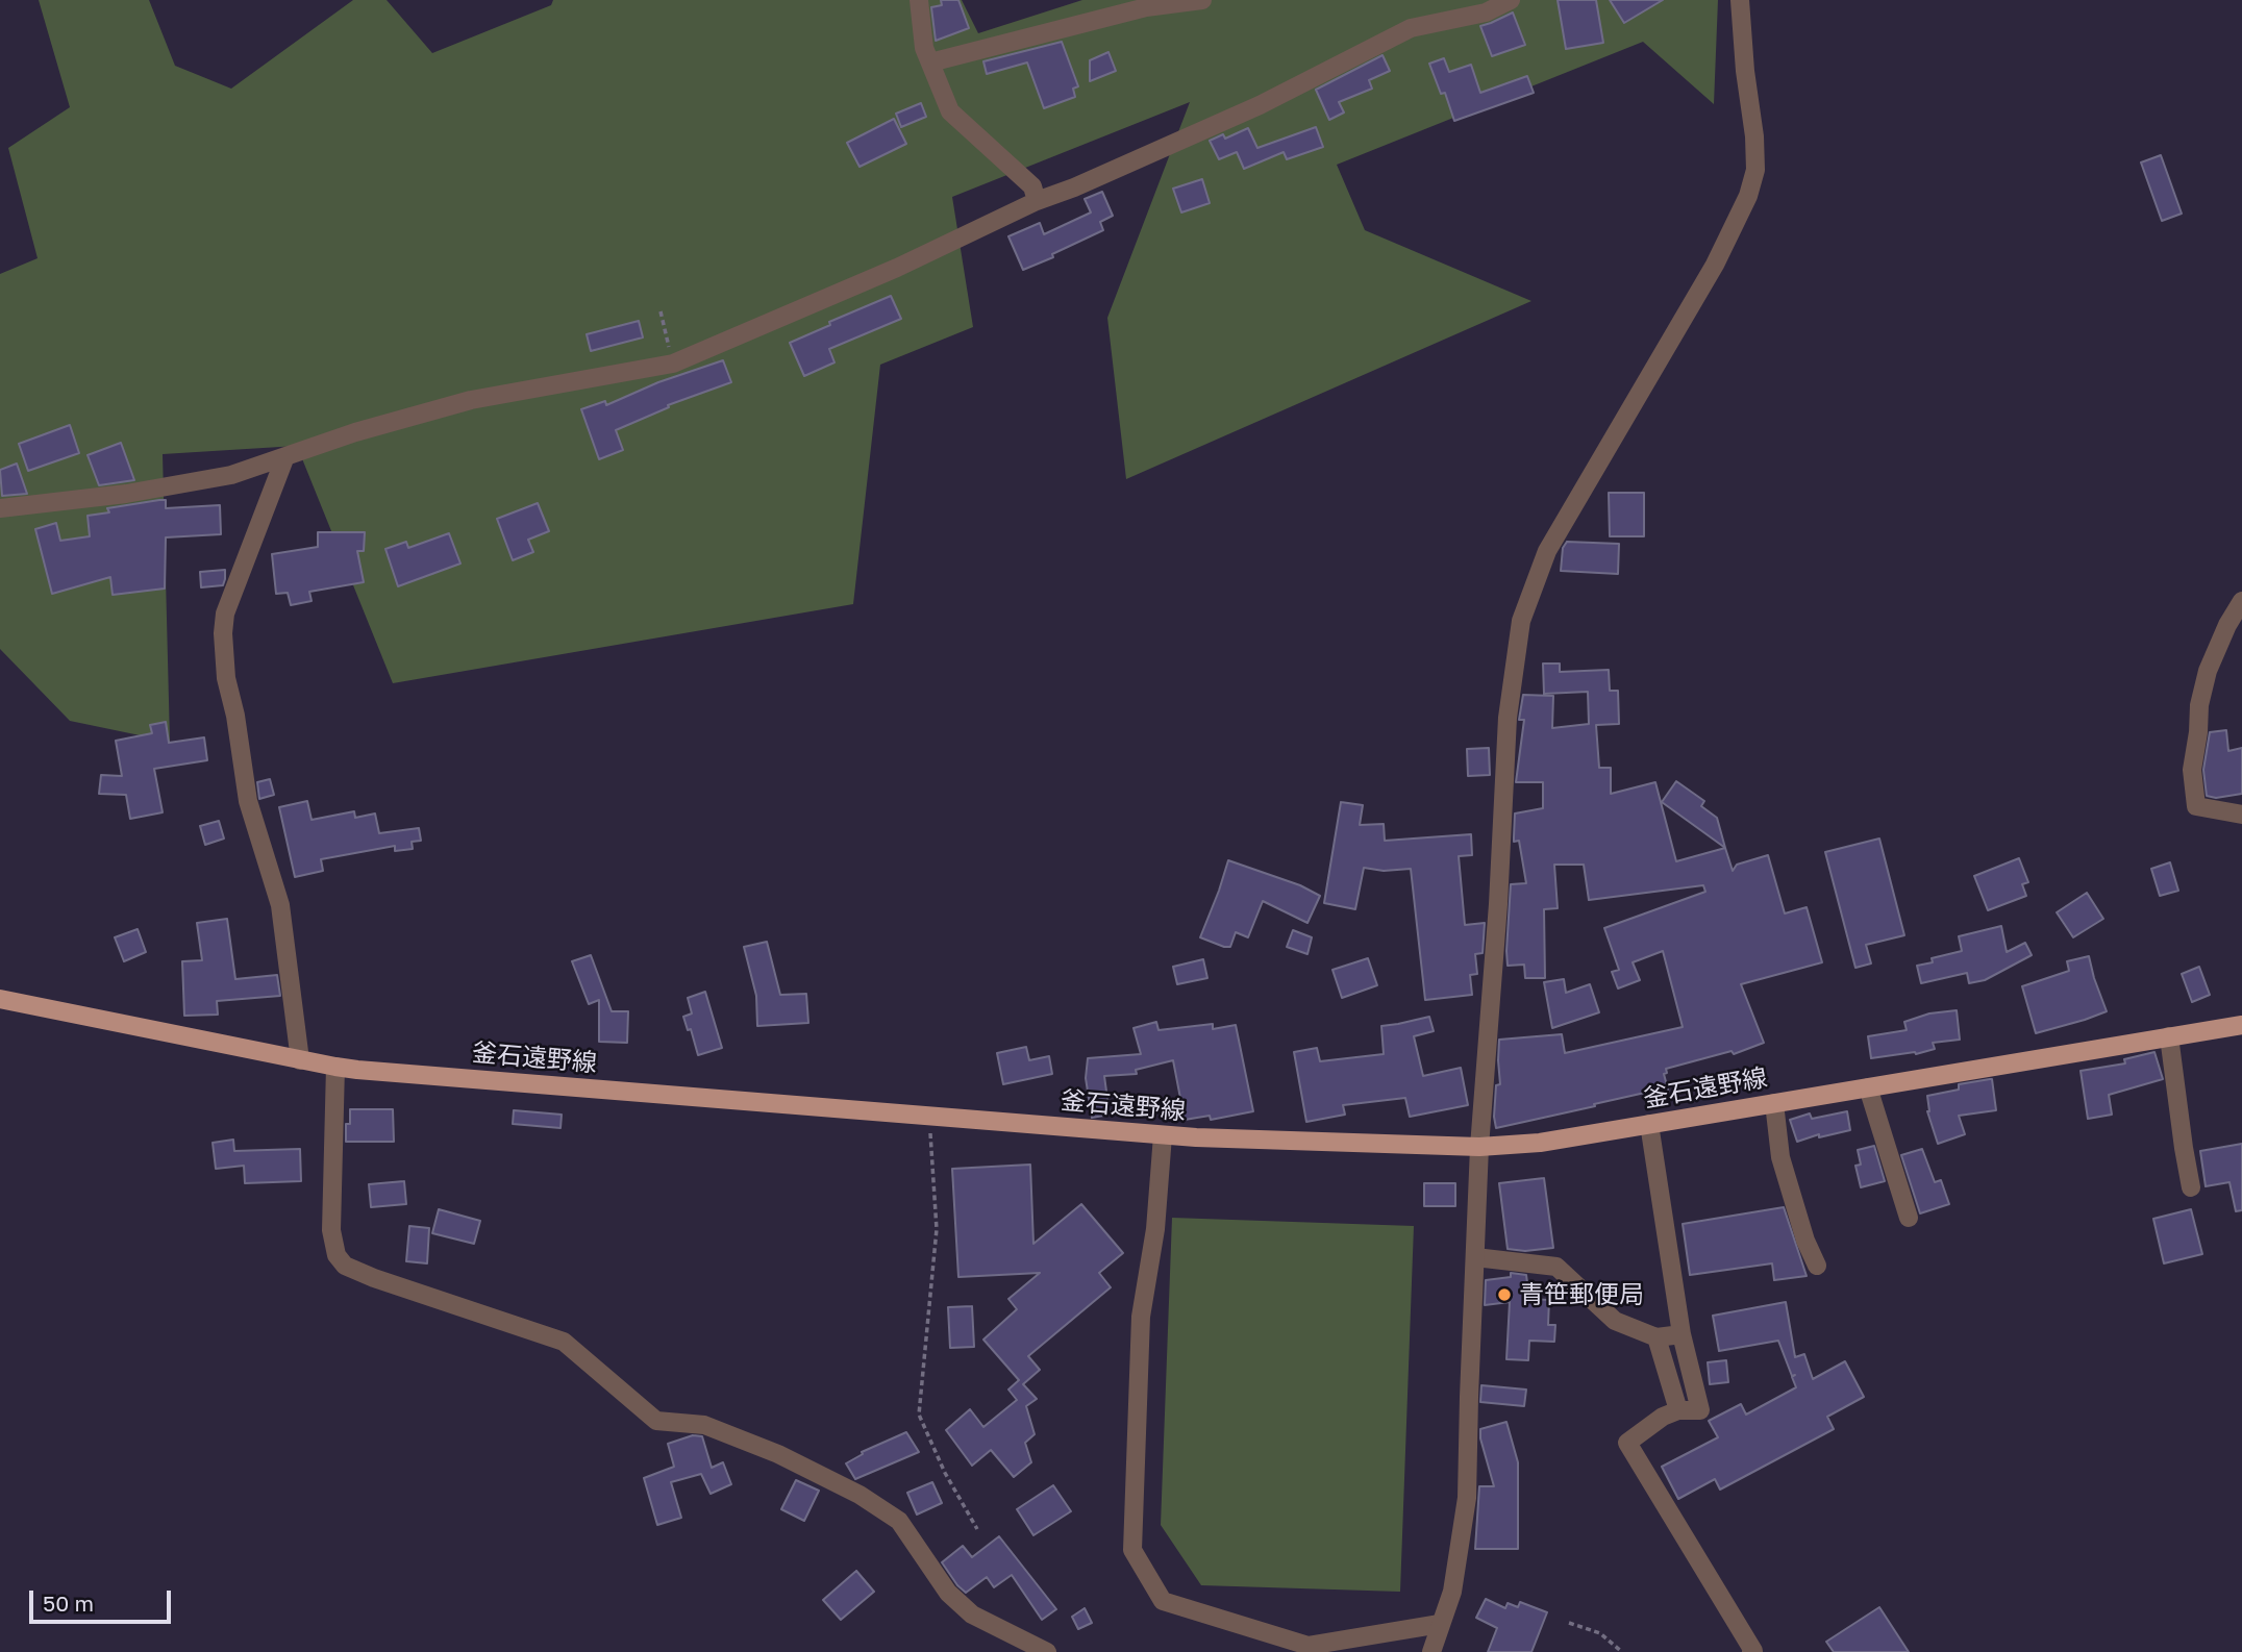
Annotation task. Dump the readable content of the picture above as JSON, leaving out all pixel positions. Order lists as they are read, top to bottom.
{
  "streets": {
    "main road": ["釜石遠野線"]
  },
  "places": ["青笹郵便局"],
  "scale_bar": "50 m"
}
